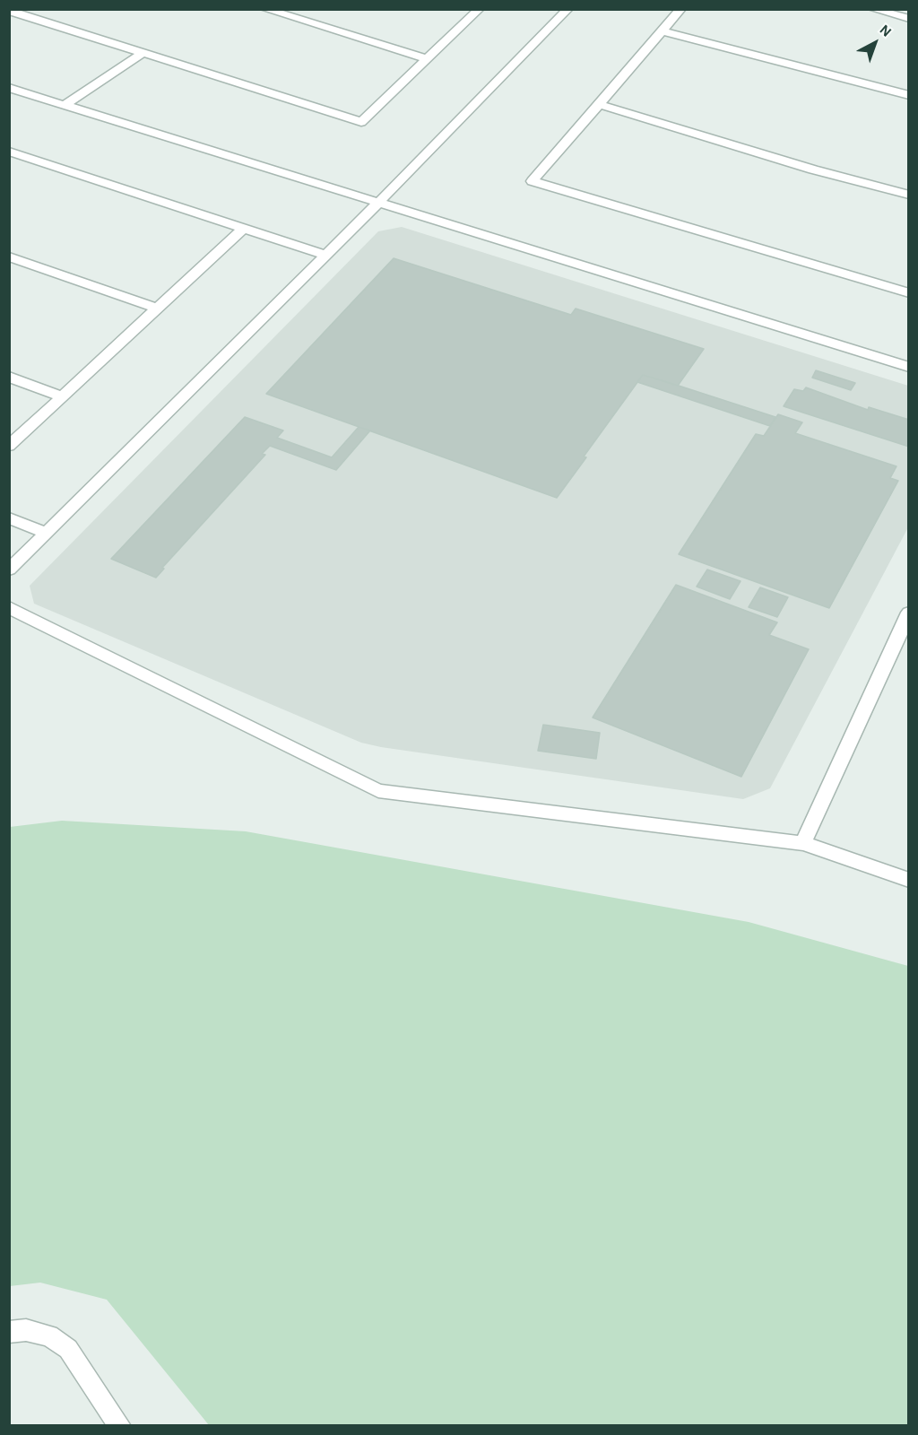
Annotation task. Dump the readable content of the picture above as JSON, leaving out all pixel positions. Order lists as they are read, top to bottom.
{
  "north": "top right"
}
